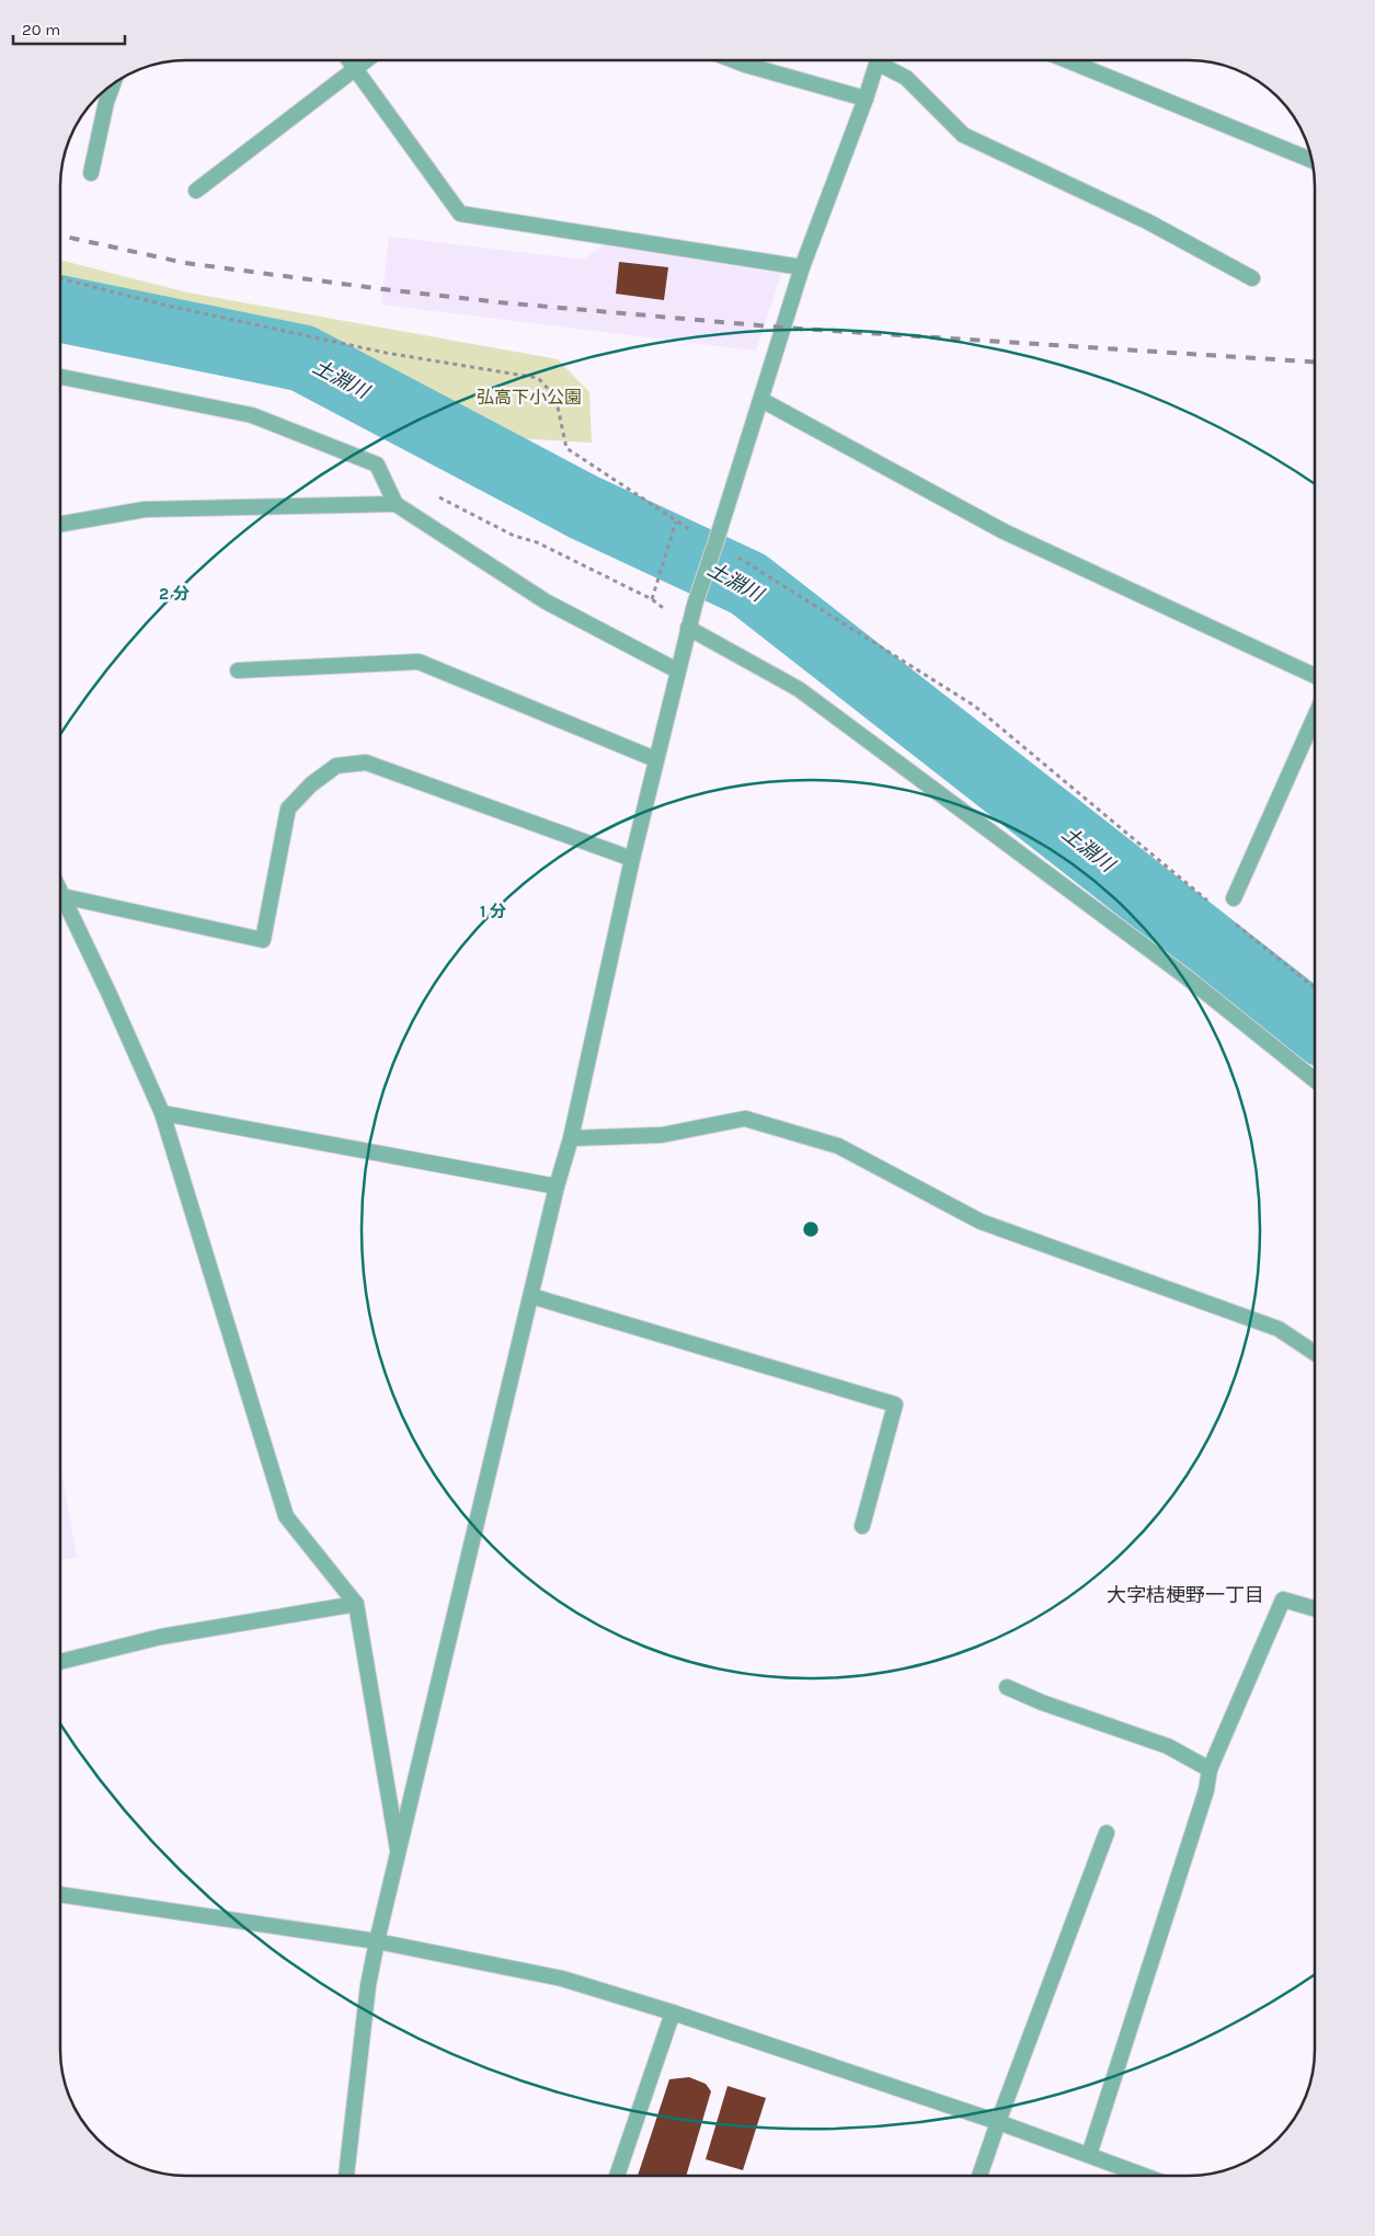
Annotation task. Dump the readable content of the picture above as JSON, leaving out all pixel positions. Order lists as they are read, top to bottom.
{
  "districts": ["大字桔梗野一丁目"],
  "water": ["土淵川"],
  "parks": ["弘高下小公園"],
  "scale_bar": "20 m",
  "rings": ["2 分", "1 分"]
}
